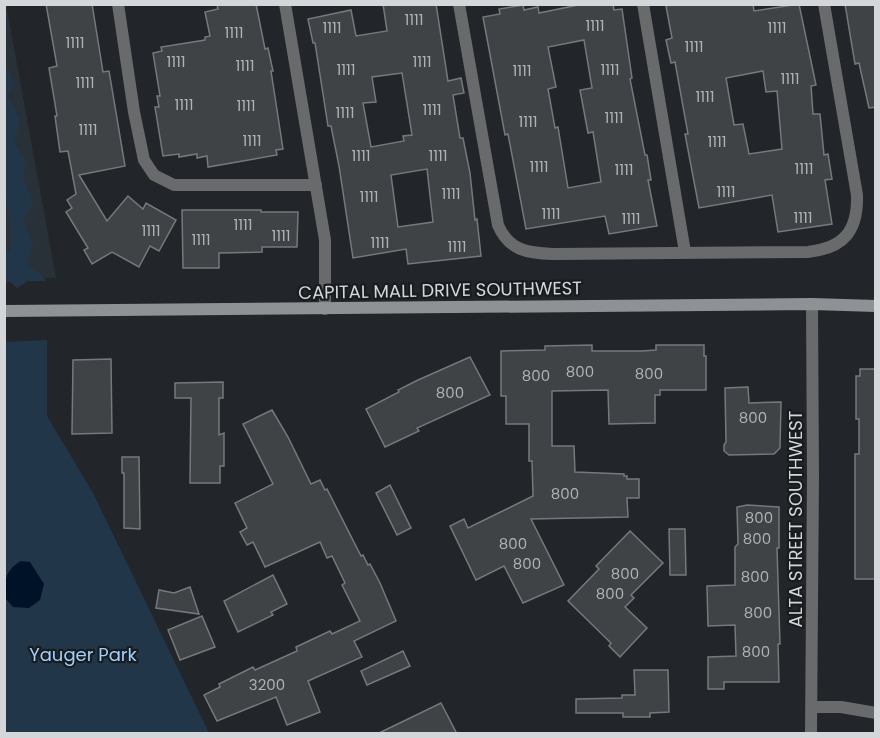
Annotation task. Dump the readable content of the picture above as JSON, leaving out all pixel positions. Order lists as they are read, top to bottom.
{
  "streets": {
    "street": ["CAPITAL MALL DRIVE SOUTHWEST", "ALTA STREET SOUTHWEST"]
  },
  "crossings": [
    ["CAPITAL MALL DRIVE SOUTHWEST", "ALTA STREET SOUTHWEST"]
  ],
  "parks": ["Yauger Park"],
  "house_numbers": [
    "1111",
    "1111",
    "1111",
    "1111",
    "1111",
    "1111",
    "1111",
    "1111",
    "1111",
    "1111",
    "1111",
    "1111",
    "1111",
    "1111",
    "1111",
    "1111",
    "1111",
    "1111",
    "1111",
    "1111",
    "1111",
    "1111",
    "1111",
    "1111",
    "1111",
    "1111",
    "1111",
    "1111",
    "1111",
    "1111",
    "1111",
    "1111",
    "1111",
    "1111",
    "1111",
    "1111",
    "1111",
    "1111",
    "1111",
    "1111",
    "1111",
    "1111",
    "800",
    "800",
    "800",
    "800",
    "800",
    "800",
    "800",
    "800",
    "800",
    "800",
    "800",
    "800",
    "800",
    "800",
    "800",
    "3200"
  ]
}
